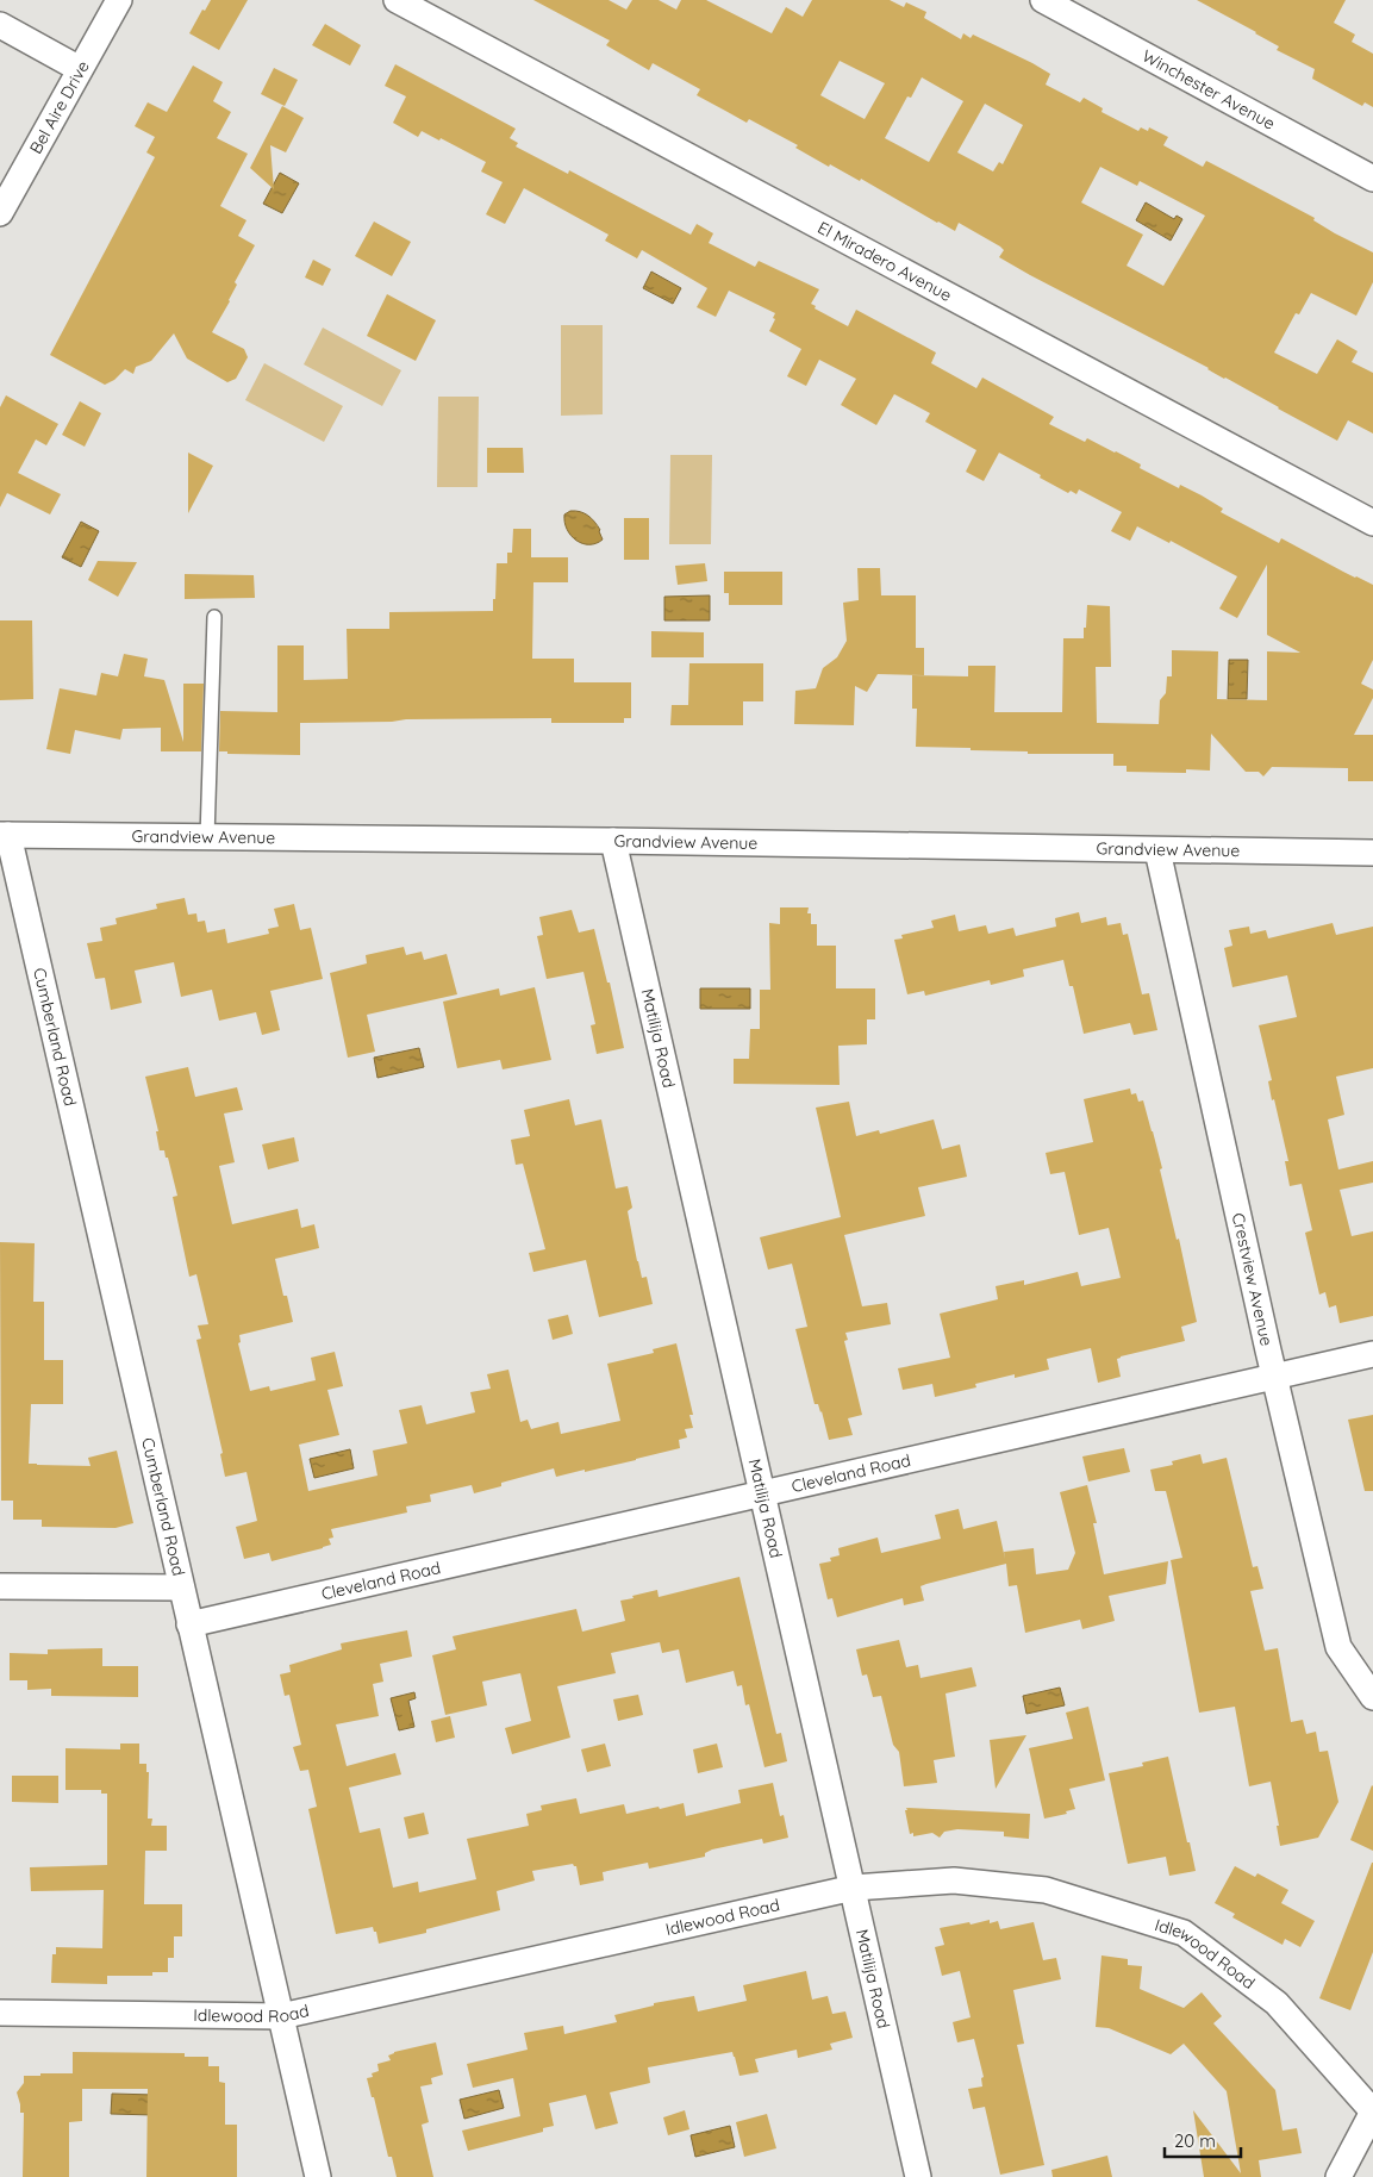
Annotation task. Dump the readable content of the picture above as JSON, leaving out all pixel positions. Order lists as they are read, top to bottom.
{
  "streets": {
    "street": [
      "Winchester Avenue",
      "Bel Aire Drive",
      "El Miradero Avenue",
      "Grandview Avenue",
      "Cumberland Road",
      "Matilija Road",
      "Crestview Avenue",
      "Cleveland Road",
      "Idlewood Road"
    ]
  },
  "crossings": [
    ["Grandview Avenue", "Cumberland Road"],
    ["Grandview Avenue", "Matilija Road"],
    ["Grandview Avenue", "Crestview Avenue"],
    ["Cumberland Road", "Cleveland Road"],
    ["Cumberland Road", "Idlewood Road"],
    ["Matilija Road", "Cleveland Road"],
    ["Matilija Road", "Idlewood Road"],
    ["Crestview Avenue", "Cleveland Road"]
  ],
  "scale_bar": "20 m"
}
